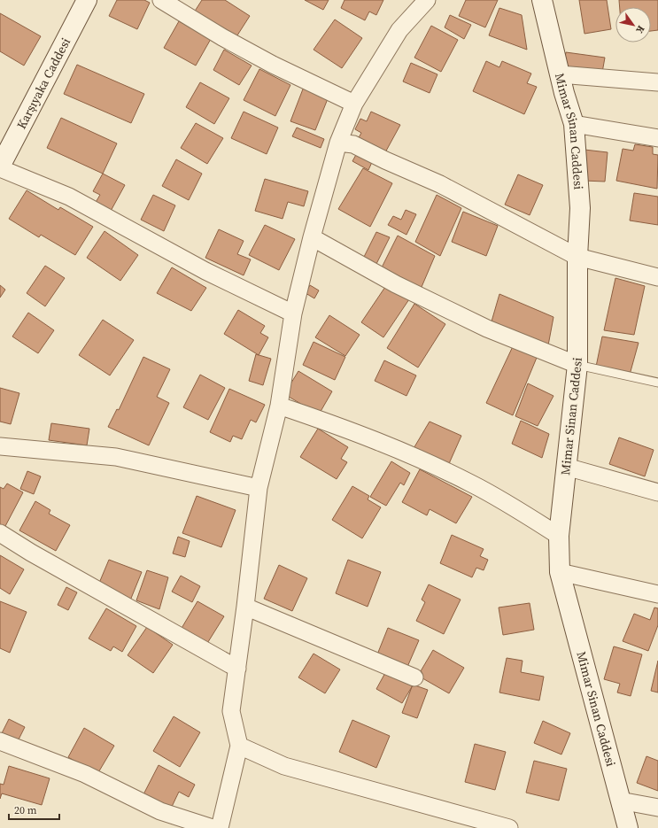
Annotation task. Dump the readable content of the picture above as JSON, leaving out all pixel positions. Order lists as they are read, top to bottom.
{
  "streets": {
    "street": ["Karşıyaka Caddesi", "Mimar Sinan Caddesi"]
  },
  "scale_bar": "20 m",
  "north": "bottom right"
}
